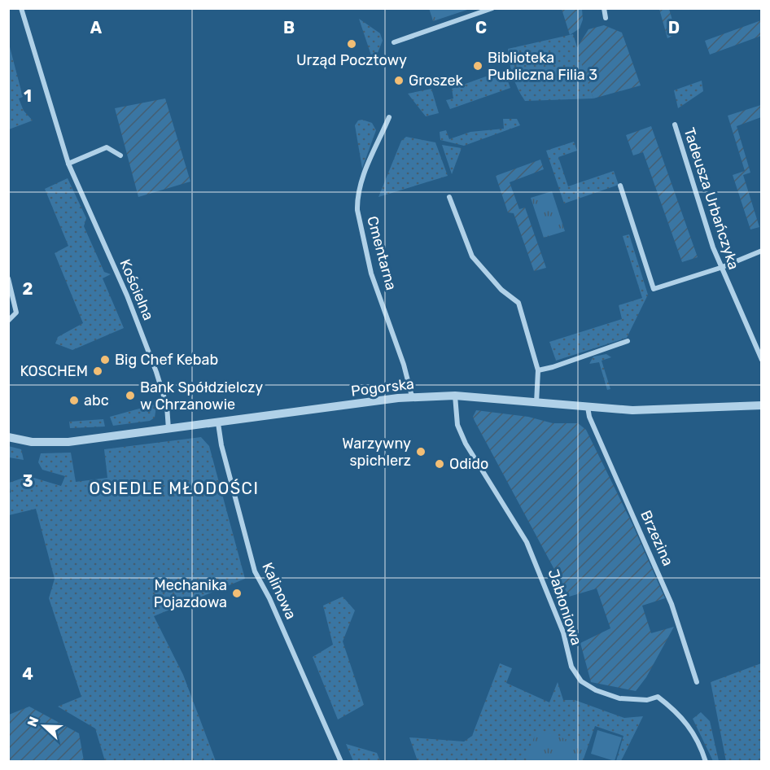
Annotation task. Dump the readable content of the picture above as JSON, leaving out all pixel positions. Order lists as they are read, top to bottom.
{
  "streets": {
    "street": [
      "Tadeusza Urbańczyka",
      "Cmentarna",
      "Kościelna",
      "Pogorska",
      "Brzezina",
      "Kalinowa",
      "Jabłoniowa"
    ]
  },
  "crossings": [
    ["Cmentarna", "Pogorska"],
    ["Kościelna", "Pogorska"],
    ["Pogorska", "Brzezina"],
    ["Pogorska", "Kalinowa"],
    ["Pogorska", "Jabłoniowa"]
  ],
  "districts": ["OSIEDLE MŁODOŚCI"],
  "places": [
    "Urząd Pocztowy",
    "Biblioteka Publiczna Filia 3",
    "Groszek",
    "Big Chef Kebab",
    "KOSCHEM",
    "Bank Spółdzielczy w Chrzanowie",
    "abc",
    "Warzywny spichlerz",
    "Odido",
    "Mechanika Pojazdowa"
  ],
  "north": "left",
  "grid": {
    "columns": [
      "A",
      "B",
      "C",
      "D"
    ],
    "rows": [
      "1",
      "2",
      "3",
      "4"
    ]
  }
}
